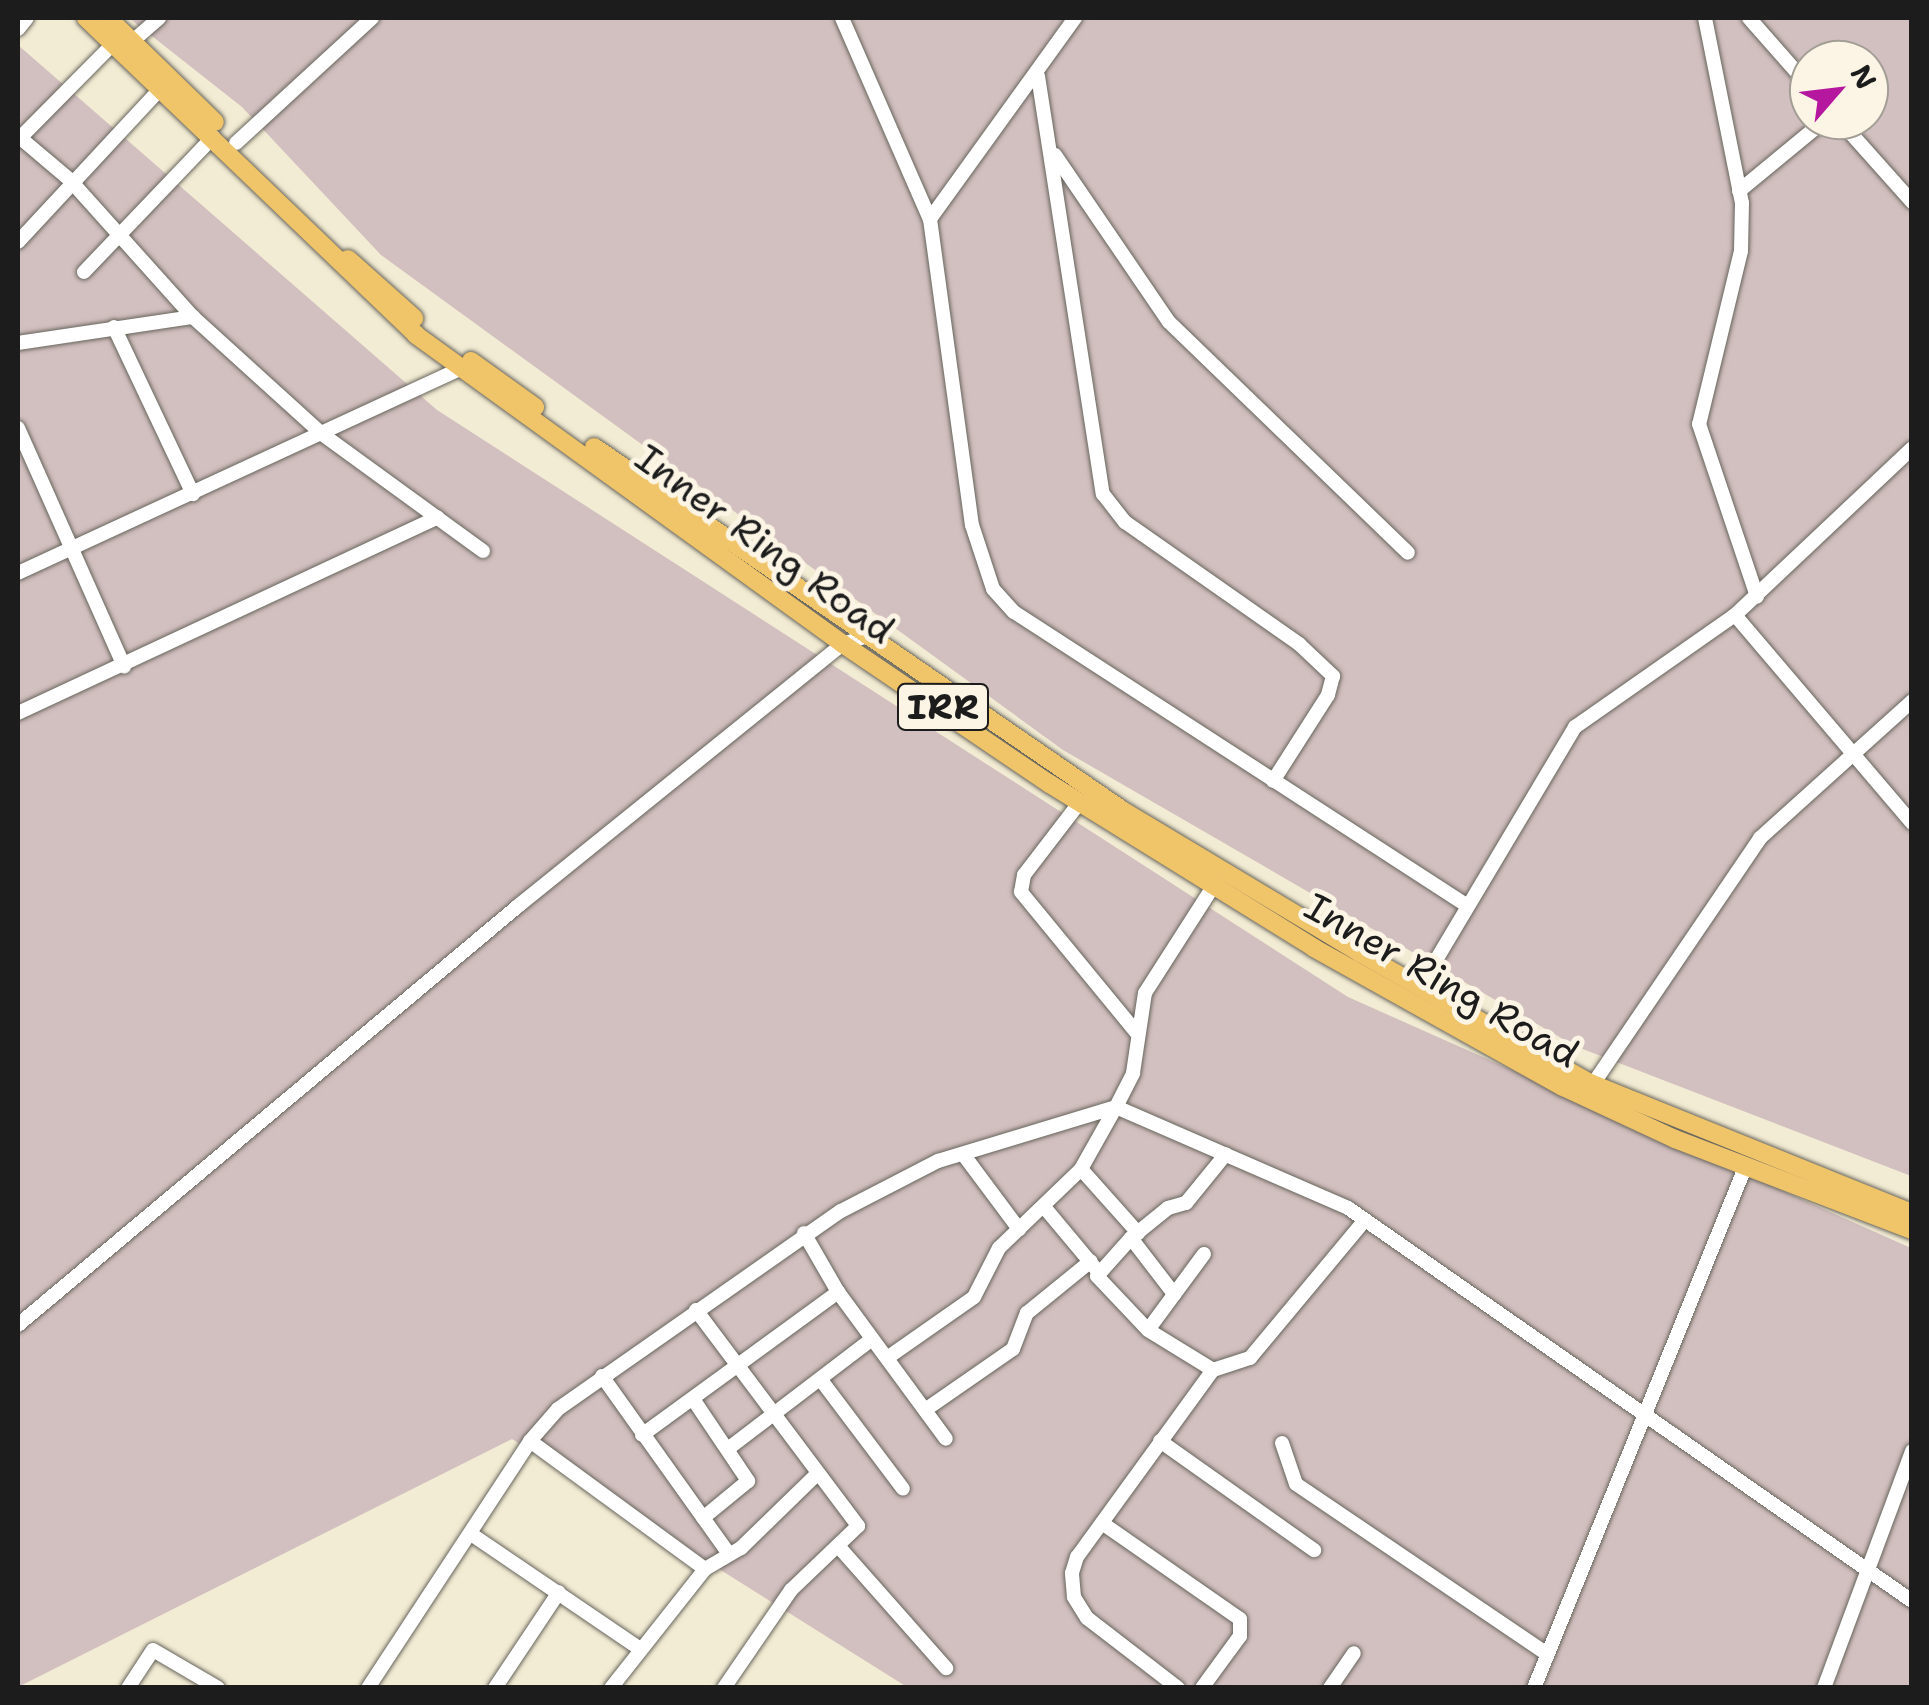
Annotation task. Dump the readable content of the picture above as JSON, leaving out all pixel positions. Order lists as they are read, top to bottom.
{
  "streets": {
    "main road": ["Inner Ring Road", "IRR"]
  },
  "north": "top right"
}
